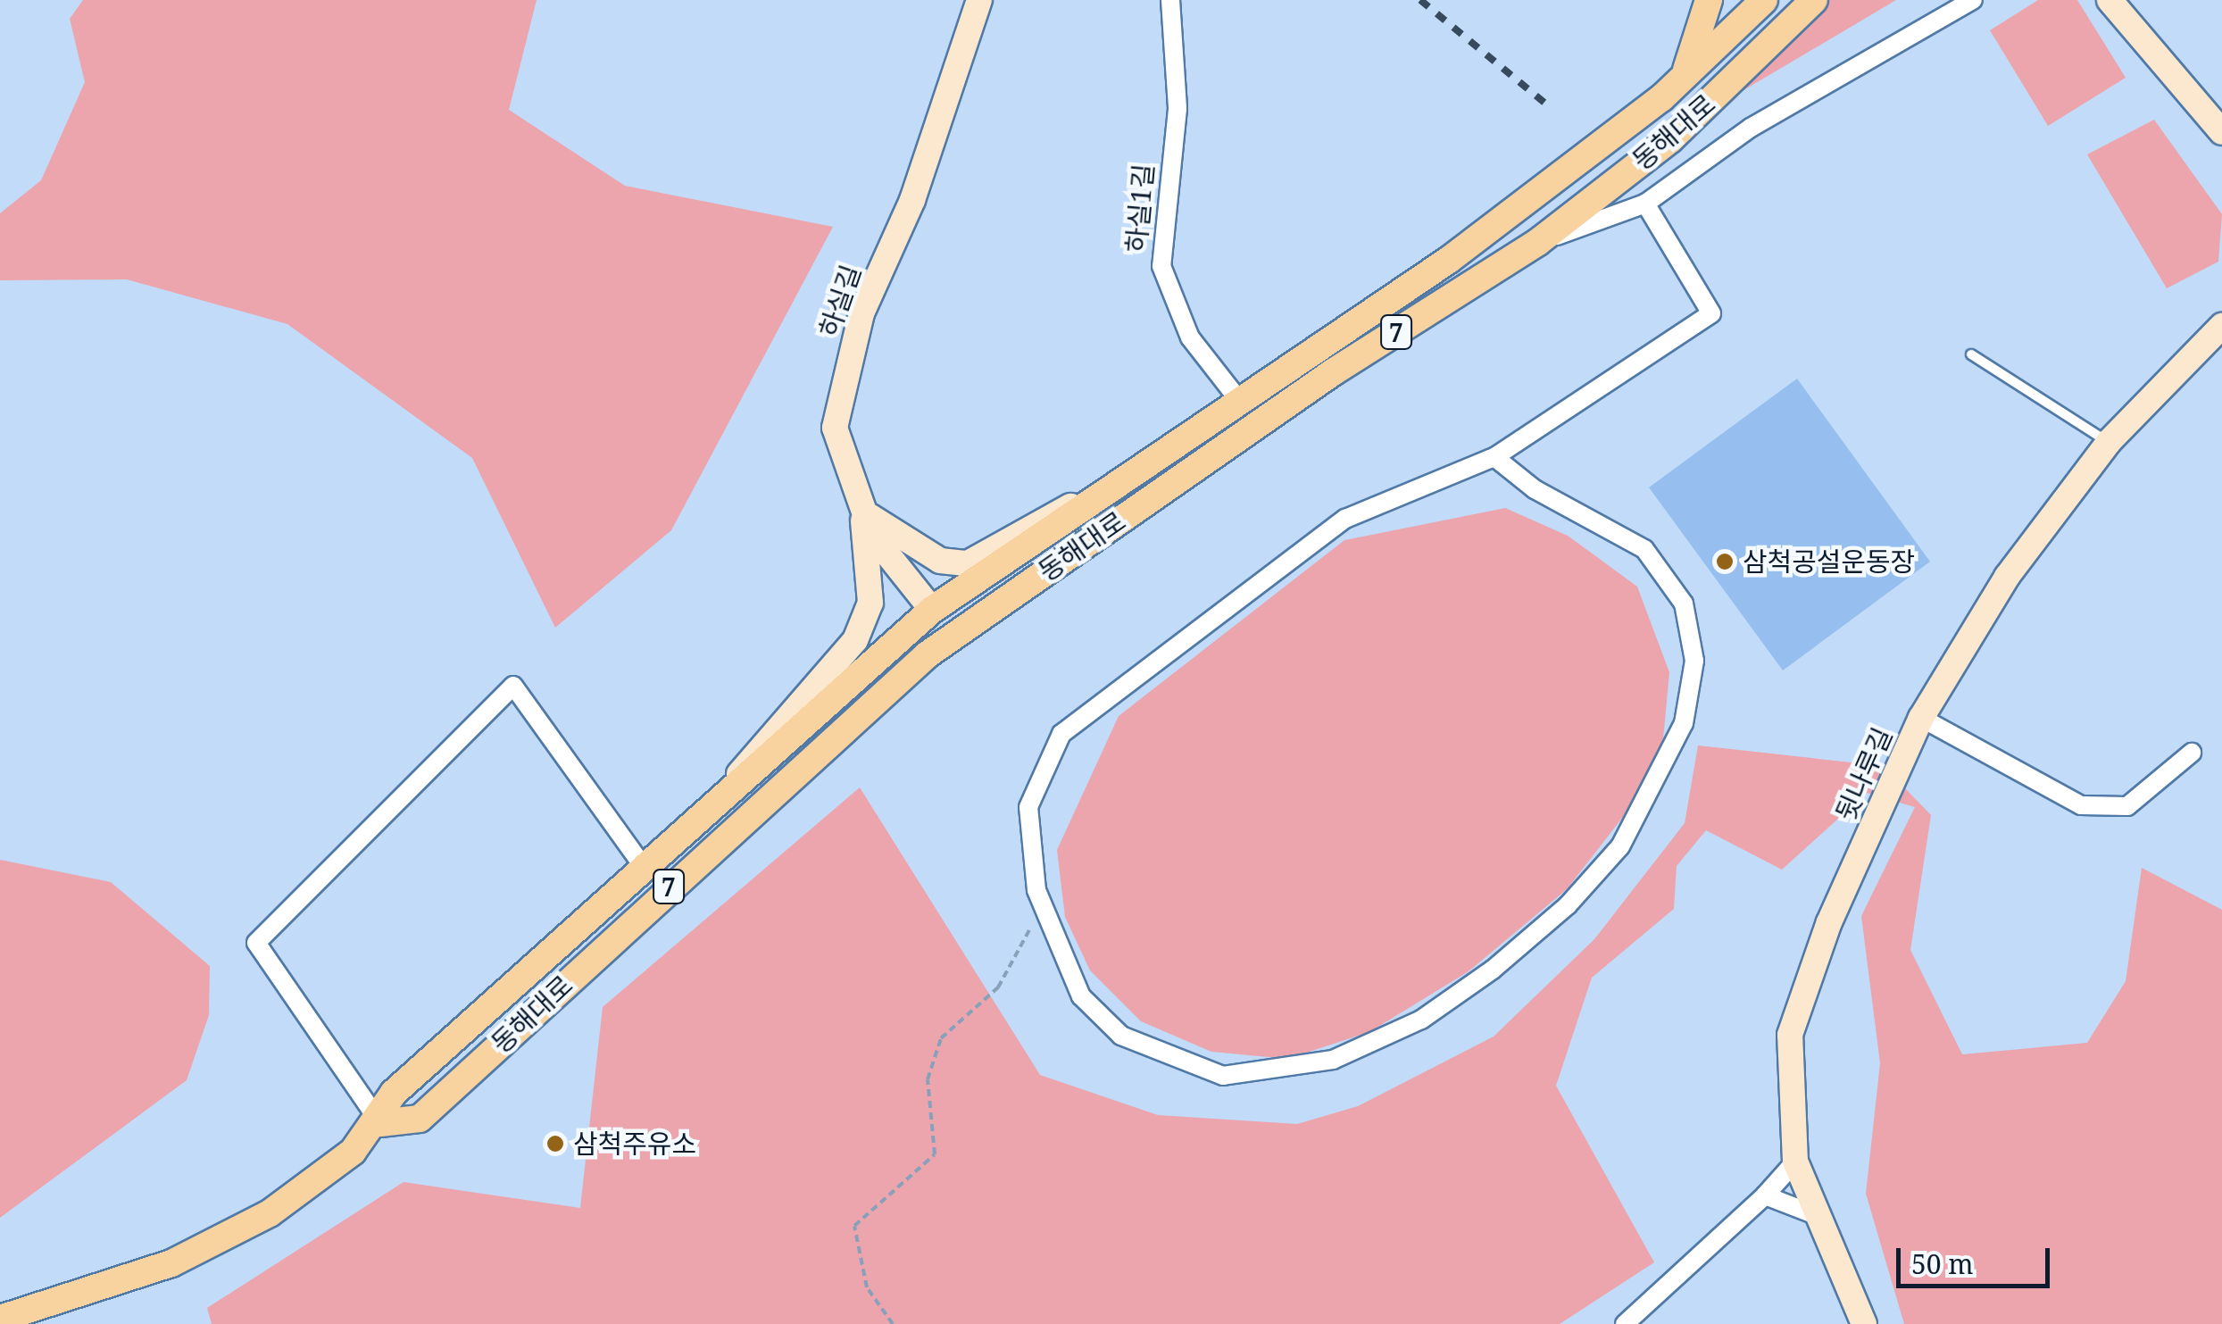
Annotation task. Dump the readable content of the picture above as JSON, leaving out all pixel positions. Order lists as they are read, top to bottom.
{
  "streets": {
    "main road": ["동해대로", "7"],
    "street": ["하실1길", "하실길", "뒷나루길"]
  },
  "crossings": [
    ["동해대로", "하실1길"],
    ["동해대로", "하실길"]
  ],
  "places": ["삼척공설운동장", "삼척주유소"],
  "scale_bar": "50 m"
}
